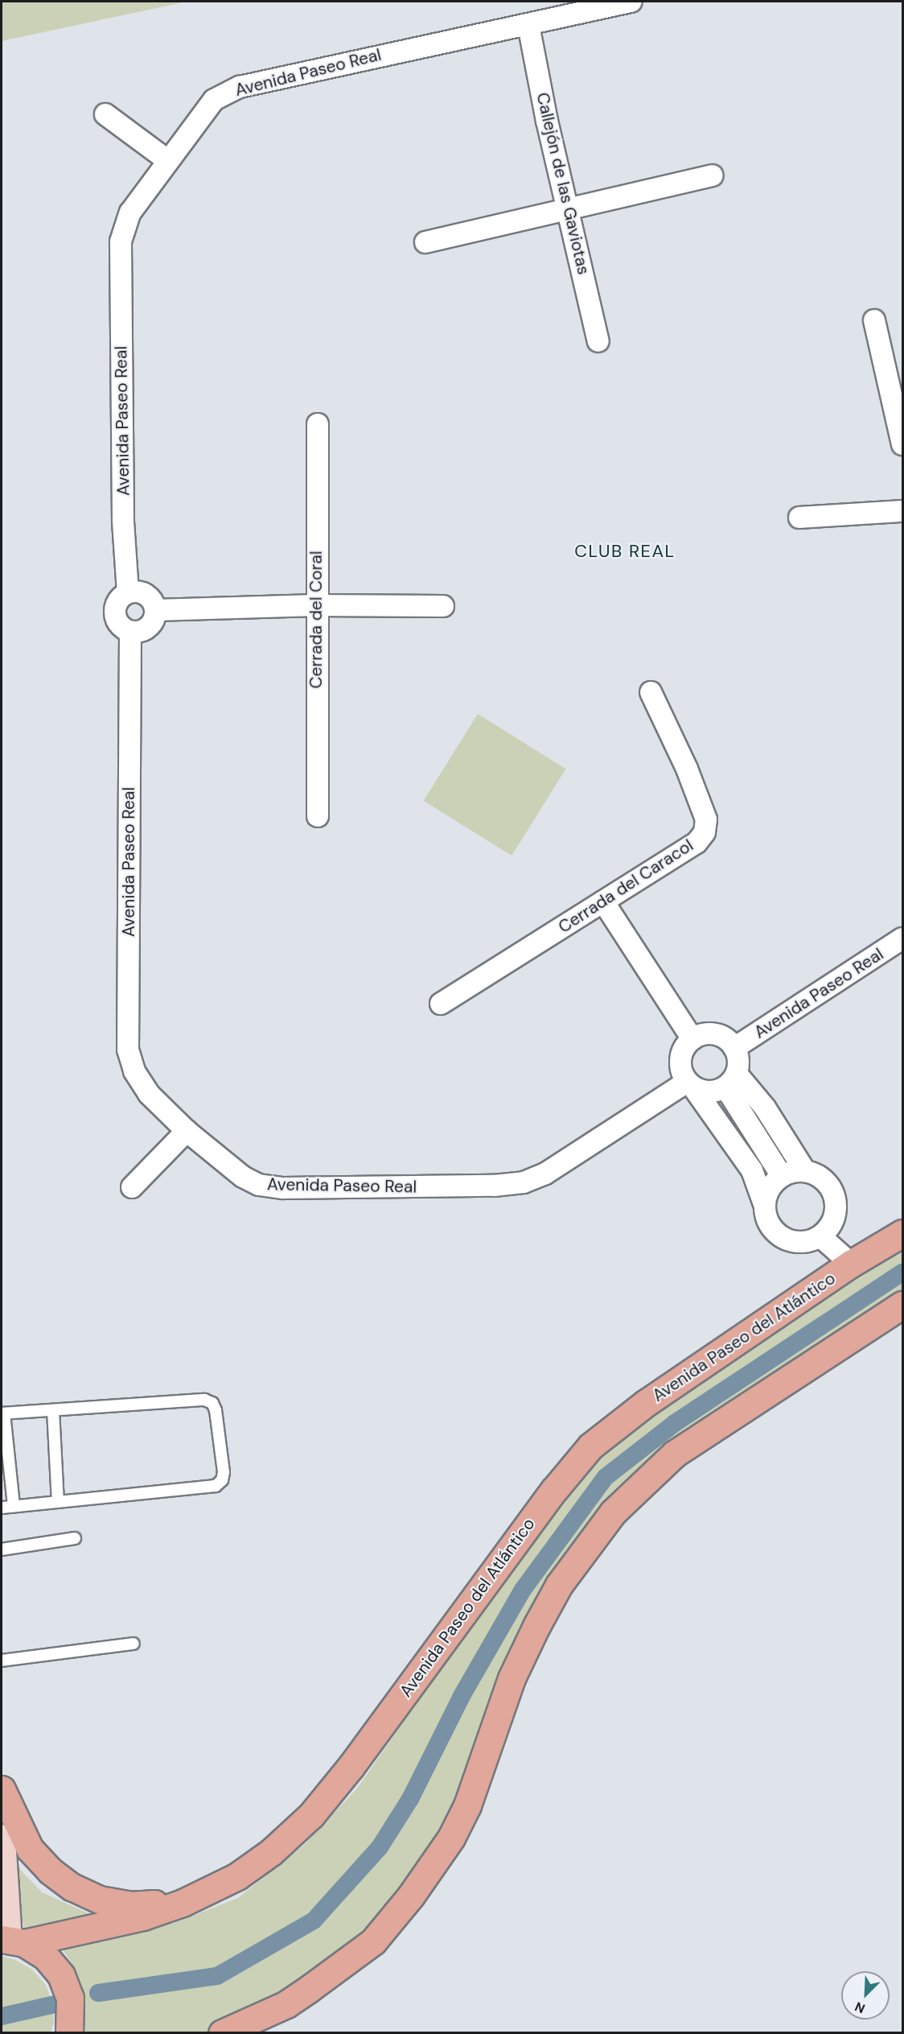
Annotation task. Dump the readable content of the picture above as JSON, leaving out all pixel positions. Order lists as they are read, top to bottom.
{
  "streets": {
    "main road": ["Avenida Paseo del Atlántico"],
    "street": [
      "Avenida Paseo Real",
      "Callejón de las Gaviotas",
      "Cerrada del Coral",
      "Cerrada del Caracol"
    ]
  },
  "crossings": [
    ["Avenida Paseo Real", "Callejón de las Gaviotas"]
  ],
  "districts": ["CLUB REAL"],
  "north": "bottom left"
}
